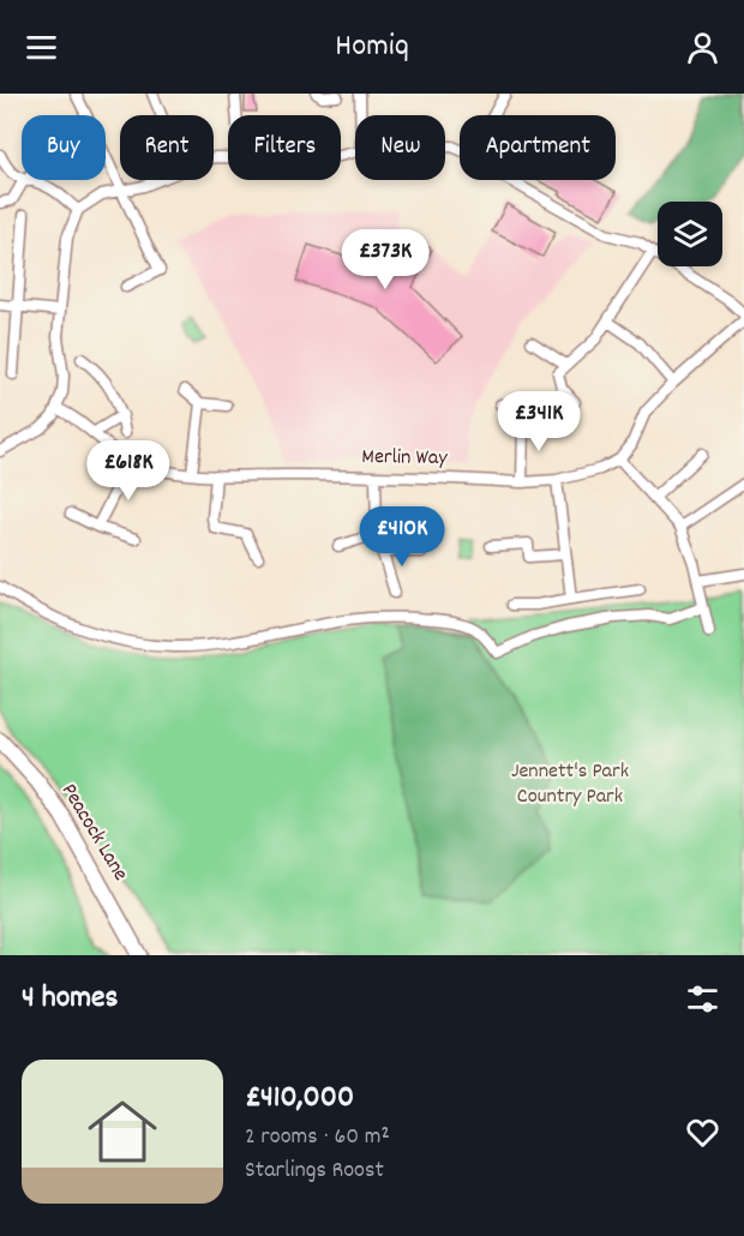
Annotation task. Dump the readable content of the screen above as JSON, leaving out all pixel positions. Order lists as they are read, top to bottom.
{
  "streets": {
    "street": ["Merlin Way", "Peacock Lane"]
  },
  "parks": ["Jennett's Park Country Park"],
  "page": {
    "header": "Homiq",
    "chip": [
      "Buy",
      "Rent",
      "Filters",
      "New",
      "Apartment"
    ],
    "price": [
      "£373K",
      "£341K",
      "£618K",
      "£410K"
    ],
    "heading": "4 homes",
    "list": [
      {
        "name": "£410,000",
        "note": "2 rooms · 60 m² · Starlings Roost"
      }
    ]
  }
}
